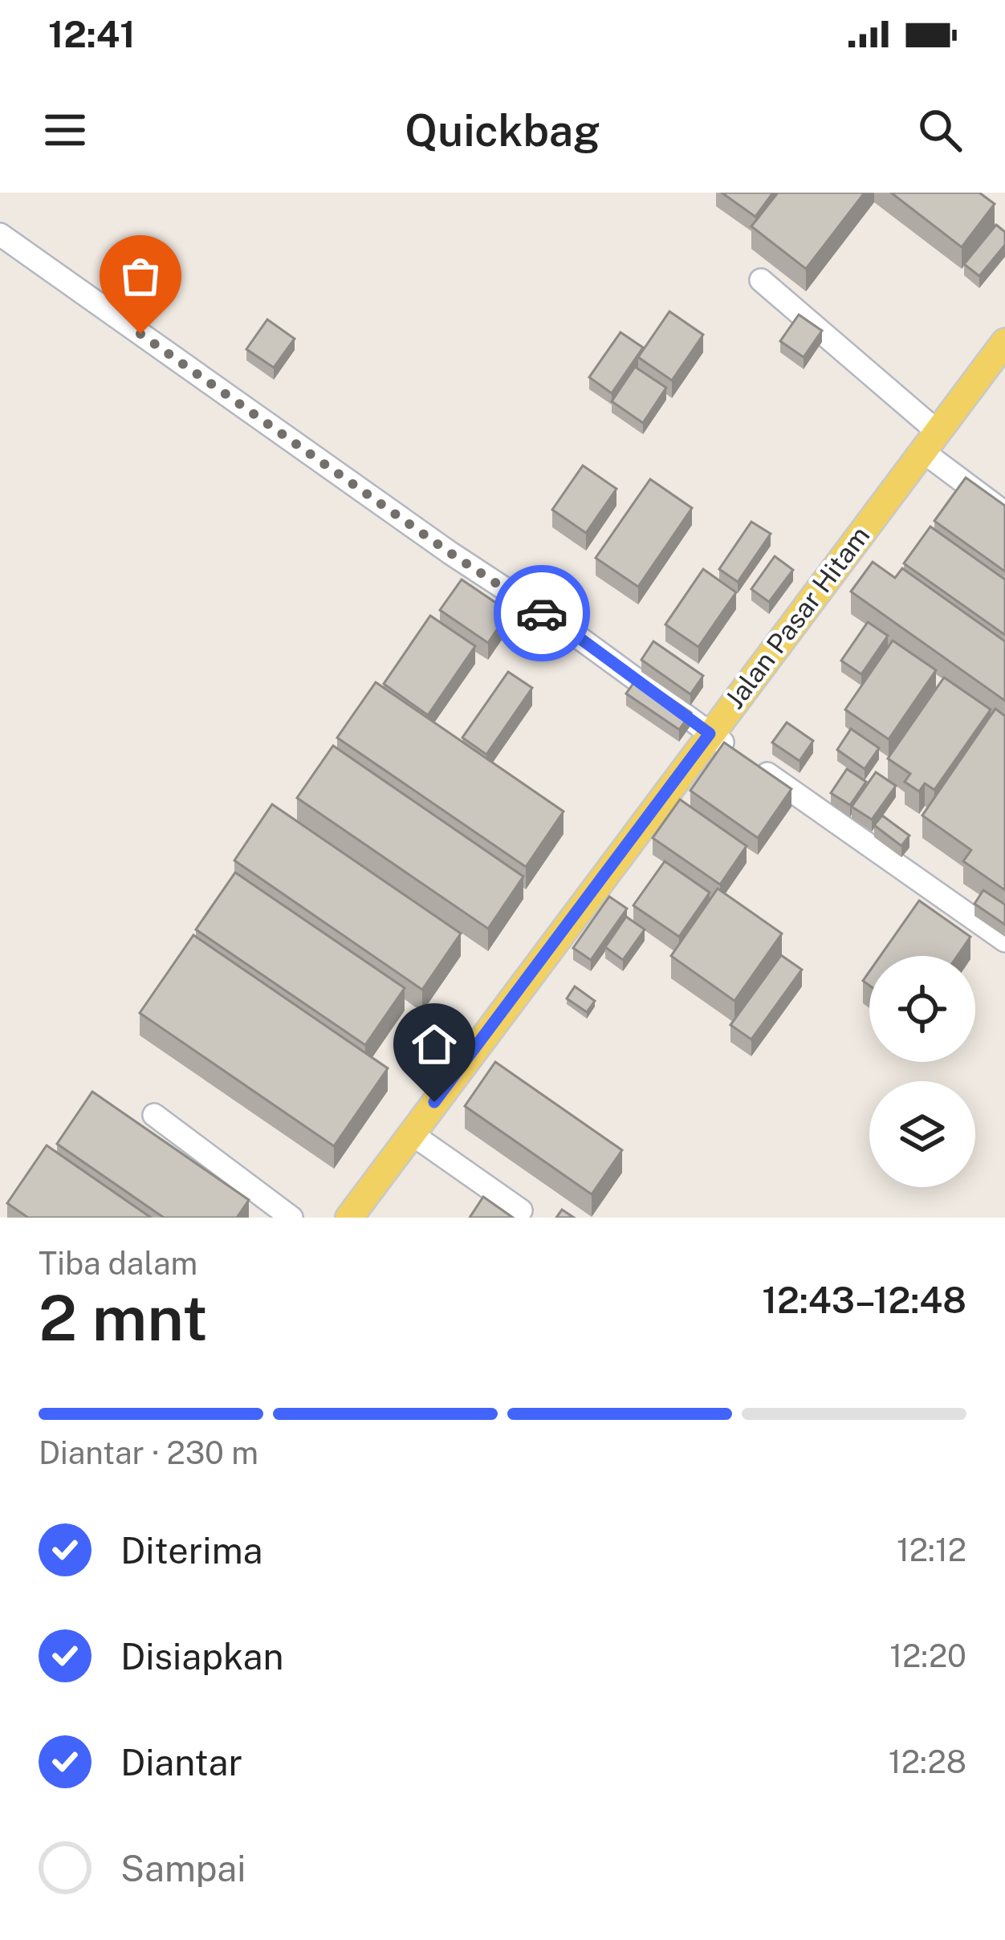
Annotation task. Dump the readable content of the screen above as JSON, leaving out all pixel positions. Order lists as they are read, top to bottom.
{
  "streets": {
    "main road": ["Jalan Pasar Hitam"]
  },
  "page": {
    "status": "12:41",
    "header": "Quickbag",
    "heading": ["2 mnt", "Tiba dalam", "12:43–12:48"],
    "bar": "Diantar · 230 m",
    "list": [
      ["Diterima", "12:12"],
      ["Disiapkan", "12:20"],
      ["Diantar", "12:28"],
      "Sampai"
    ]
  }
}
